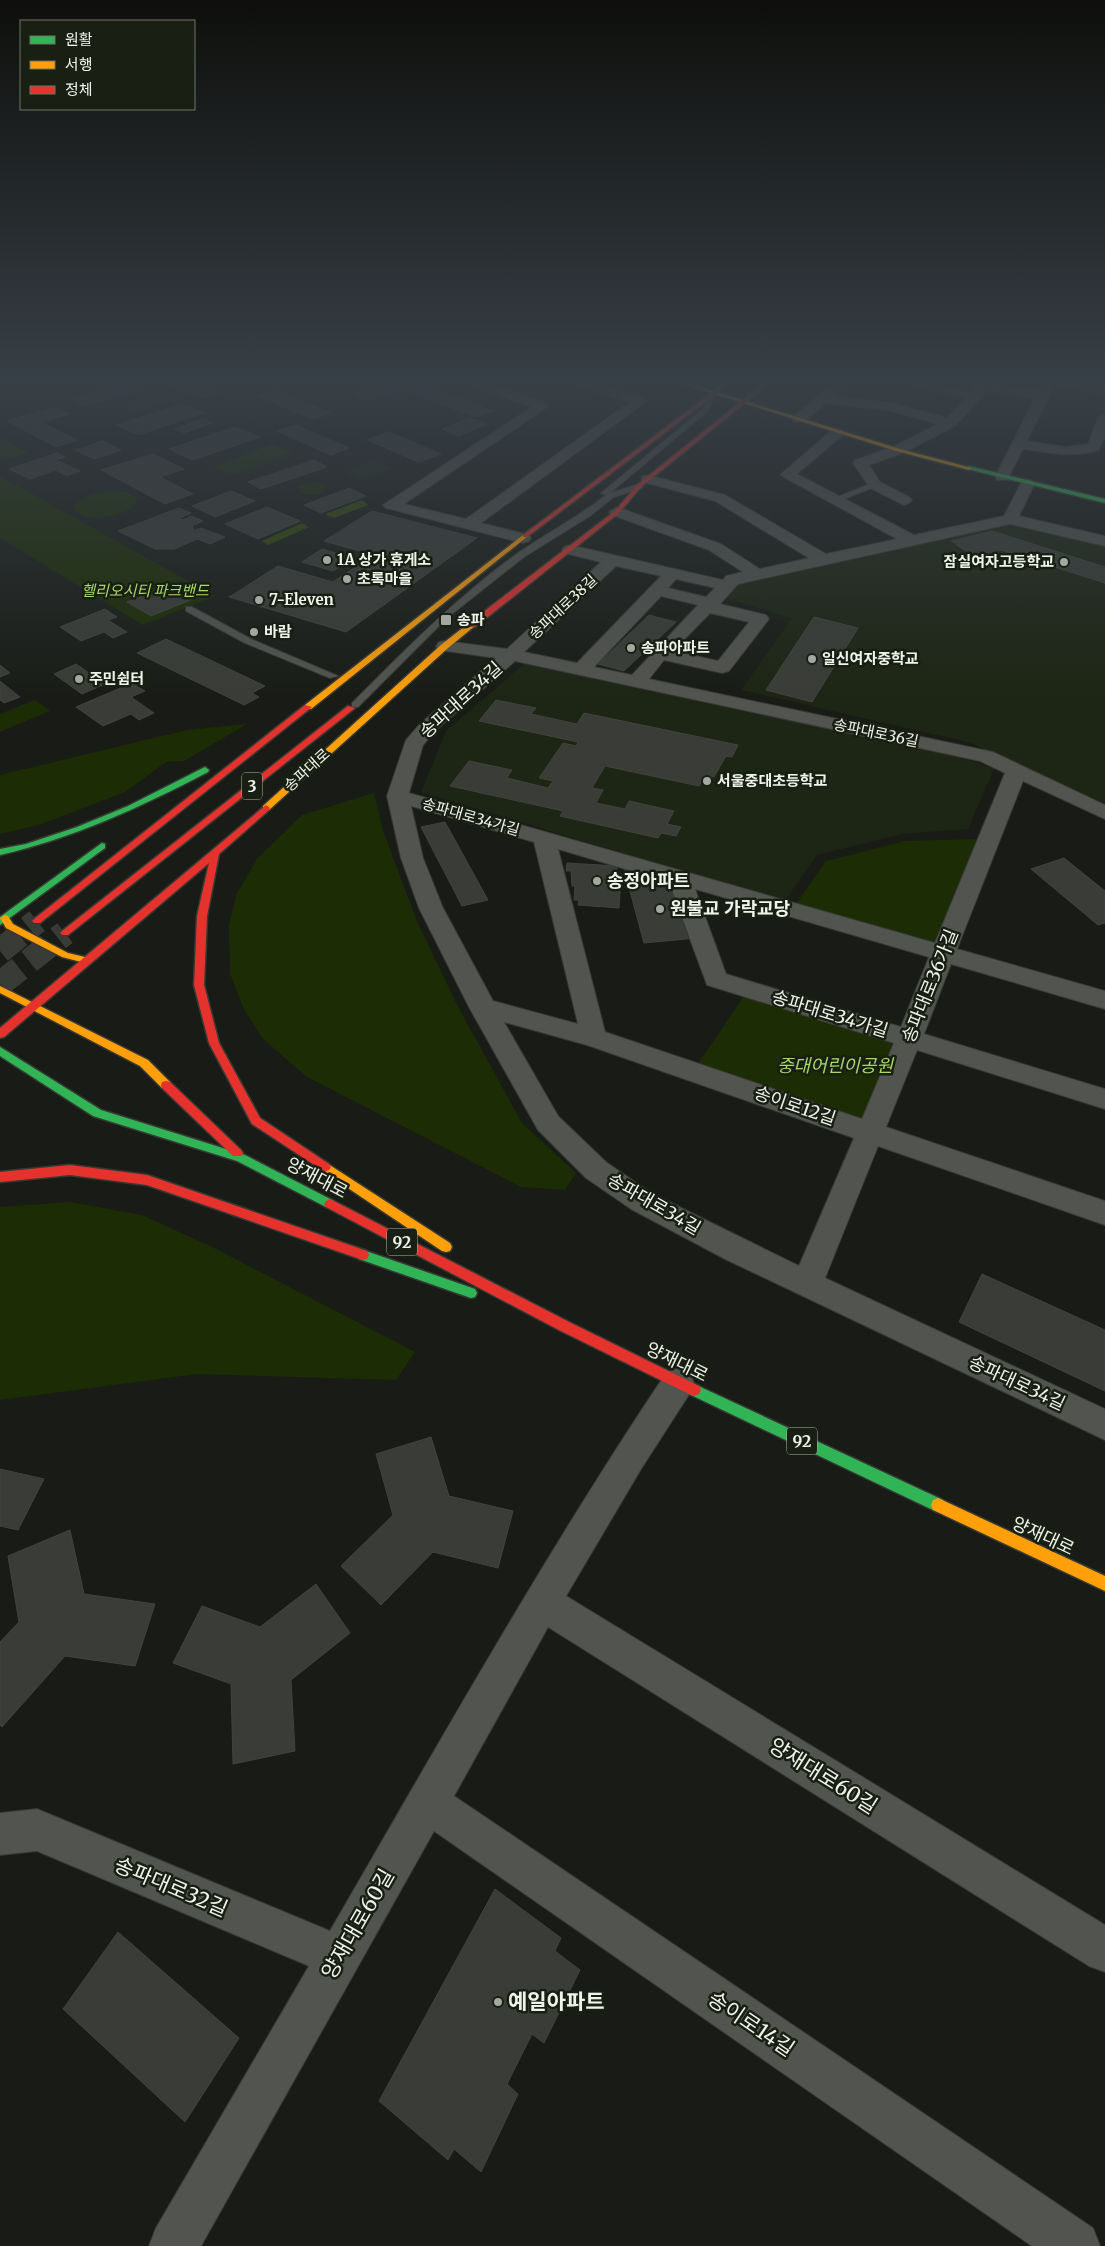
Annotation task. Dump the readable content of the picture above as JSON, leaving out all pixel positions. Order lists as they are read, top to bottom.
{
  "streets": {
    "main road": [
      "송파대로",
      "3",
      "양재대로",
      "92"
    ],
    "street": [
      "송파대로38길",
      "송파대로34길",
      "송파대로36길",
      "송파대로34가길",
      "송파대로36가길",
      "송이로12길",
      "양재대로60길",
      "송파대로32길",
      "송이로14길"
    ]
  },
  "crossings": [
    ["송파대로38길", "송파대로34길"],
    ["송파대로38길", "송파대로36길"],
    ["송파대로38길", "송파대로"],
    ["송파대로34길", "송파대로36길"],
    ["송파대로34길", "송파대로34가길"],
    ["송파대로34길", "송파대로36가길"],
    ["송파대로34길", "송이로12길"],
    ["송파대로36길", "송파대로"],
    ["송파대로36길", "3"],
    ["송파대로36길", "송파대로36가길"],
    ["송파대로", "3"],
    ["송파대로", "양재대로"],
    ["송파대로34가길", "송파대로36가길"],
    ["송파대로34가길", "송이로12길"],
    ["송파대로36가길", "송이로12길"],
    ["양재대로", "양재대로60길"],
    ["양재대로60길", "송파대로32길"],
    ["양재대로60길", "송이로14길"]
  ],
  "parks": ["헬리오시티 파크밴드", "중대어린이공원"],
  "places": {
    "other": [
      "1A 상가 휴게소",
      "잠실여자고등학교",
      "초록마을",
      "7-Eleven",
      "바람",
      "송파아파트",
      "일신여자중학교",
      "주민쉼터",
      "서울중대초등학교",
      "송정아파트",
      "원불교 가락교당",
      "예일아파트"
    ],
    "transit": ["송파"]
  },
  "legend": ["원활", "서행", "정체"]
}
